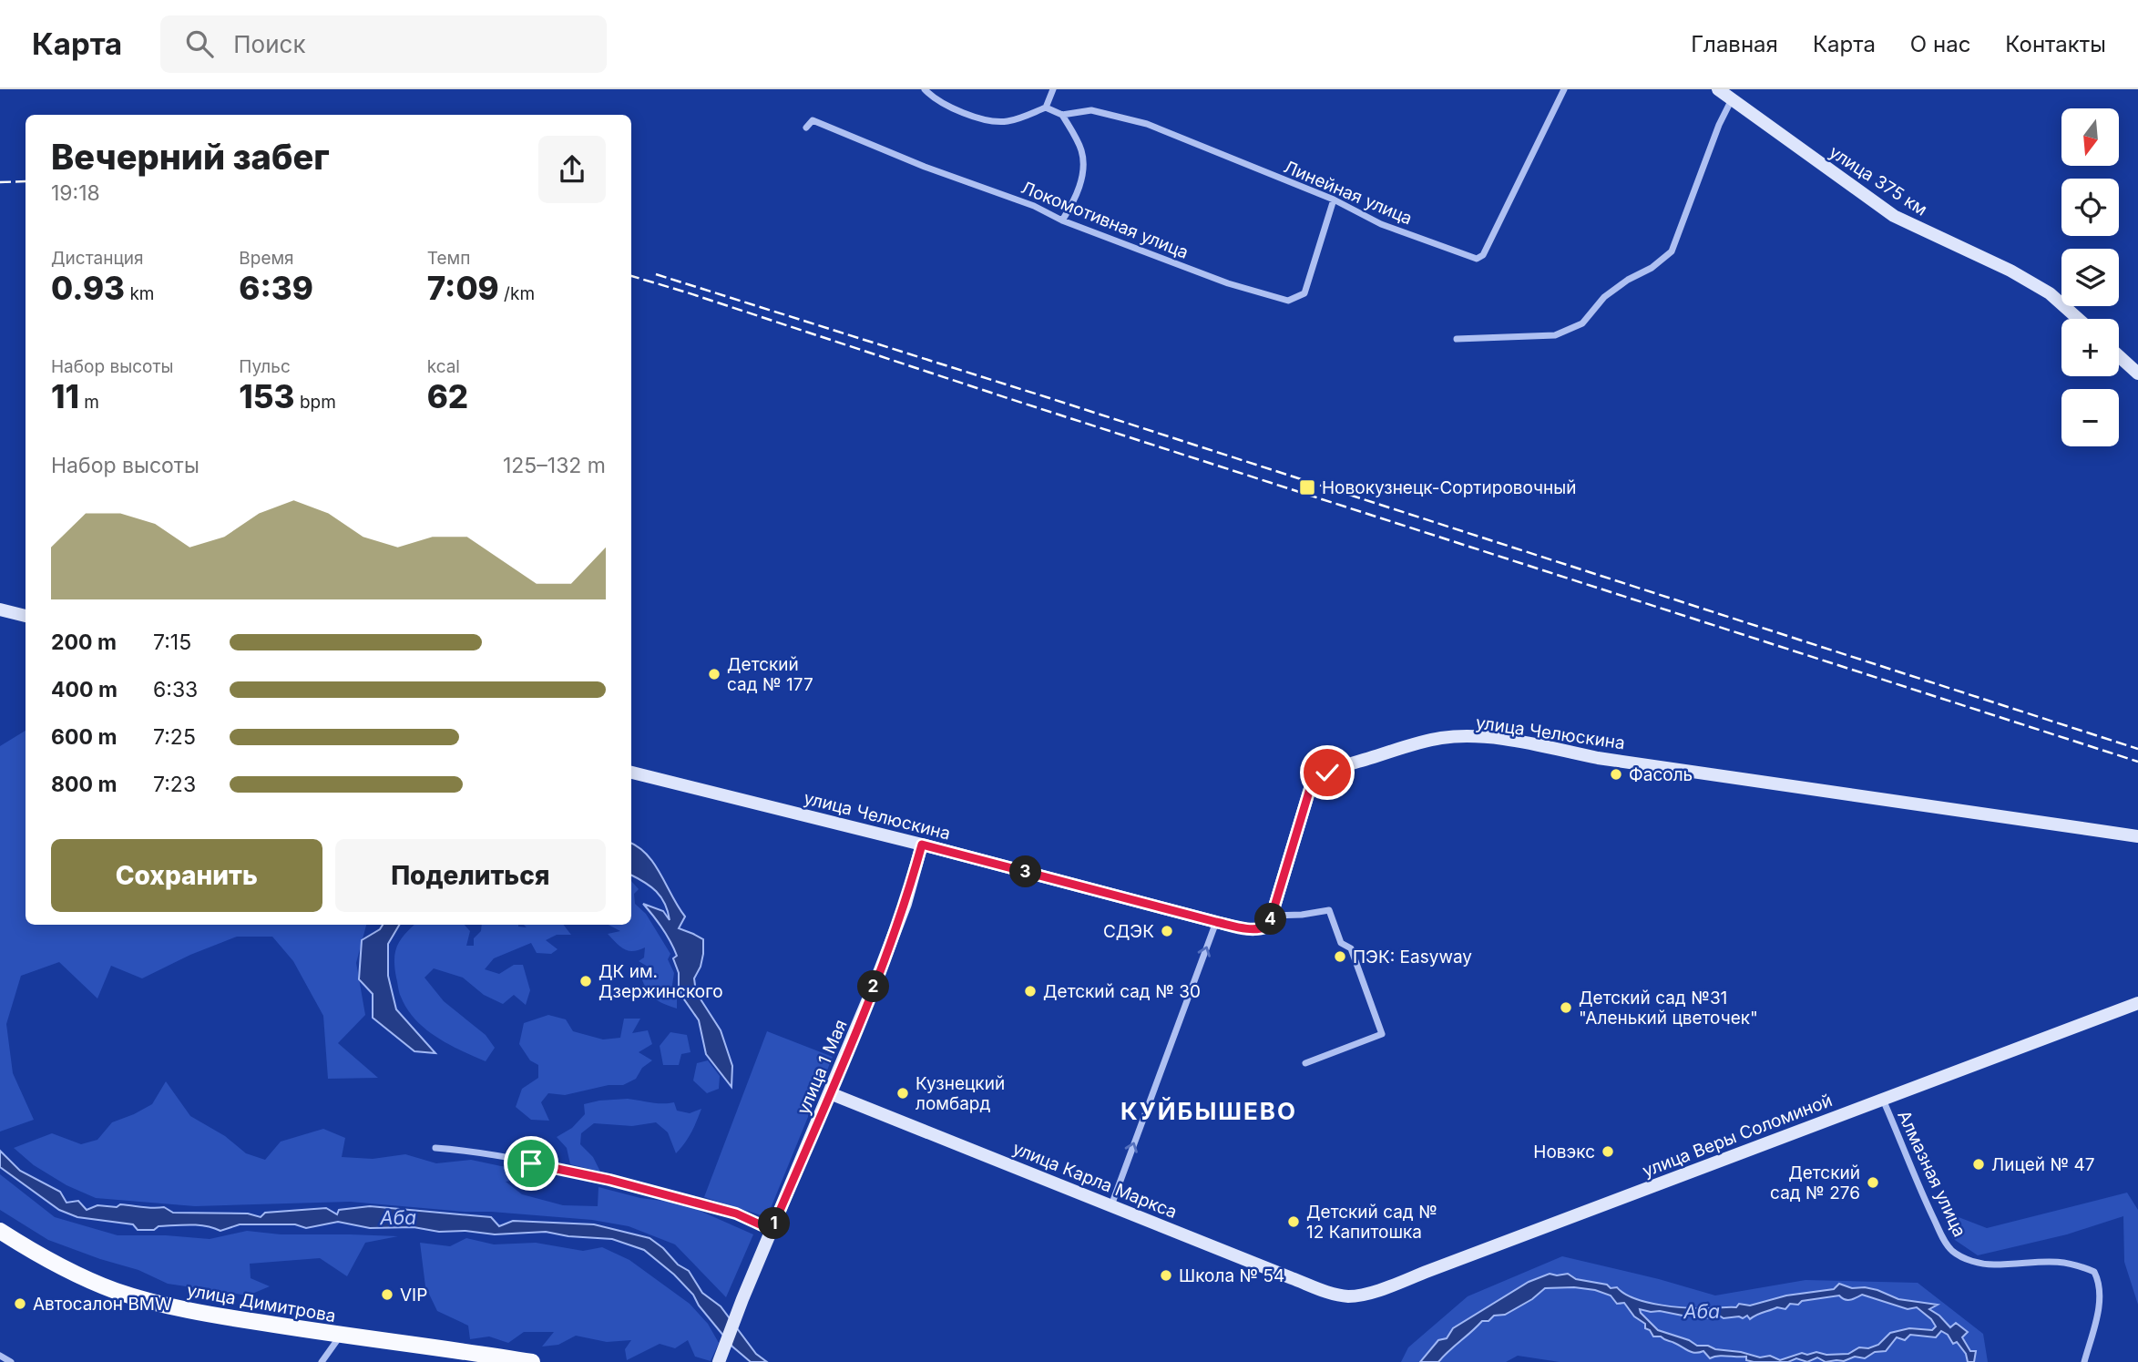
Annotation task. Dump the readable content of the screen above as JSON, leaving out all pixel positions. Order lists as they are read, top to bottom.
{
  "streets": {
    "main road": ["улица Димитрова"],
    "street": [
      "улица 375 км",
      "Линейная улица",
      "Локомотивная улица",
      "улица Челюскина",
      "улица 1 Мая",
      "улица Веры Соломиной",
      "Алмазная улица",
      "улица Карла Маркса"
    ]
  },
  "crossings": [
    ["Линейная улица", "Локомотивная улица"],
    ["улица Челюскина", "улица 1 Мая"],
    ["улица 1 Мая", "улица Карла Маркса"],
    ["улица Веры Соломиной", "Алмазная улица"],
    ["улица Веры Соломиной", "улица Карла Маркса"]
  ],
  "districts": ["КУЙБЫШЕВО"],
  "water": ["Аба"],
  "places": {
    "transit": ["Новокузнецк-Сортировочный"],
    "other": [
      "Детский сад № 177",
      "Фасоль",
      "СДЭК",
      "ПЭК: Easyway",
      "ДК им. Дзержинского",
      "Детский сад № 30",
      "Детский сад №31 \"Аленький цветочек\"",
      "Кузнецкий ломбард",
      "Новэкс",
      "Лицей № 47",
      "Детский сад № 276",
      "Детский сад № 12 Капитошка",
      "Школа № 54",
      "VIP",
      "Автосалон BMW"
    ]
  },
  "north": "bottom",
  "page": {
    "header": "Карта",
    "search": "Поиск",
    "nav": [
      "Главная",
      "Карта",
      "О нас",
      "Контакты"
    ],
    "map_buttons": ["+", "−"],
    "heading": ["Вечерний забег", "19:18"],
    "stats": [
      ["Дистанция", "0.93 km"],
      ["Время", "6:39"],
      ["Темп", "7:09 /km"],
      ["Набор высоты", "11 m"],
      ["Пульс", "153 bpm"],
      ["kcal", "62"]
    ],
    "chart": ["Набор высоты", "125–132 m"],
    "list": [
      {
        "name": "200 m",
        "note": "7:15"
      },
      {
        "name": "400 m",
        "note": "6:33"
      },
      {
        "name": "600 m",
        "note": "7:25"
      },
      {
        "name": "800 m",
        "note": "7:23"
      }
    ],
    "buttons": ["Сохранить", "Поделиться"],
    "pins": [
      "3",
      "4",
      "2",
      "1"
    ]
  }
}
